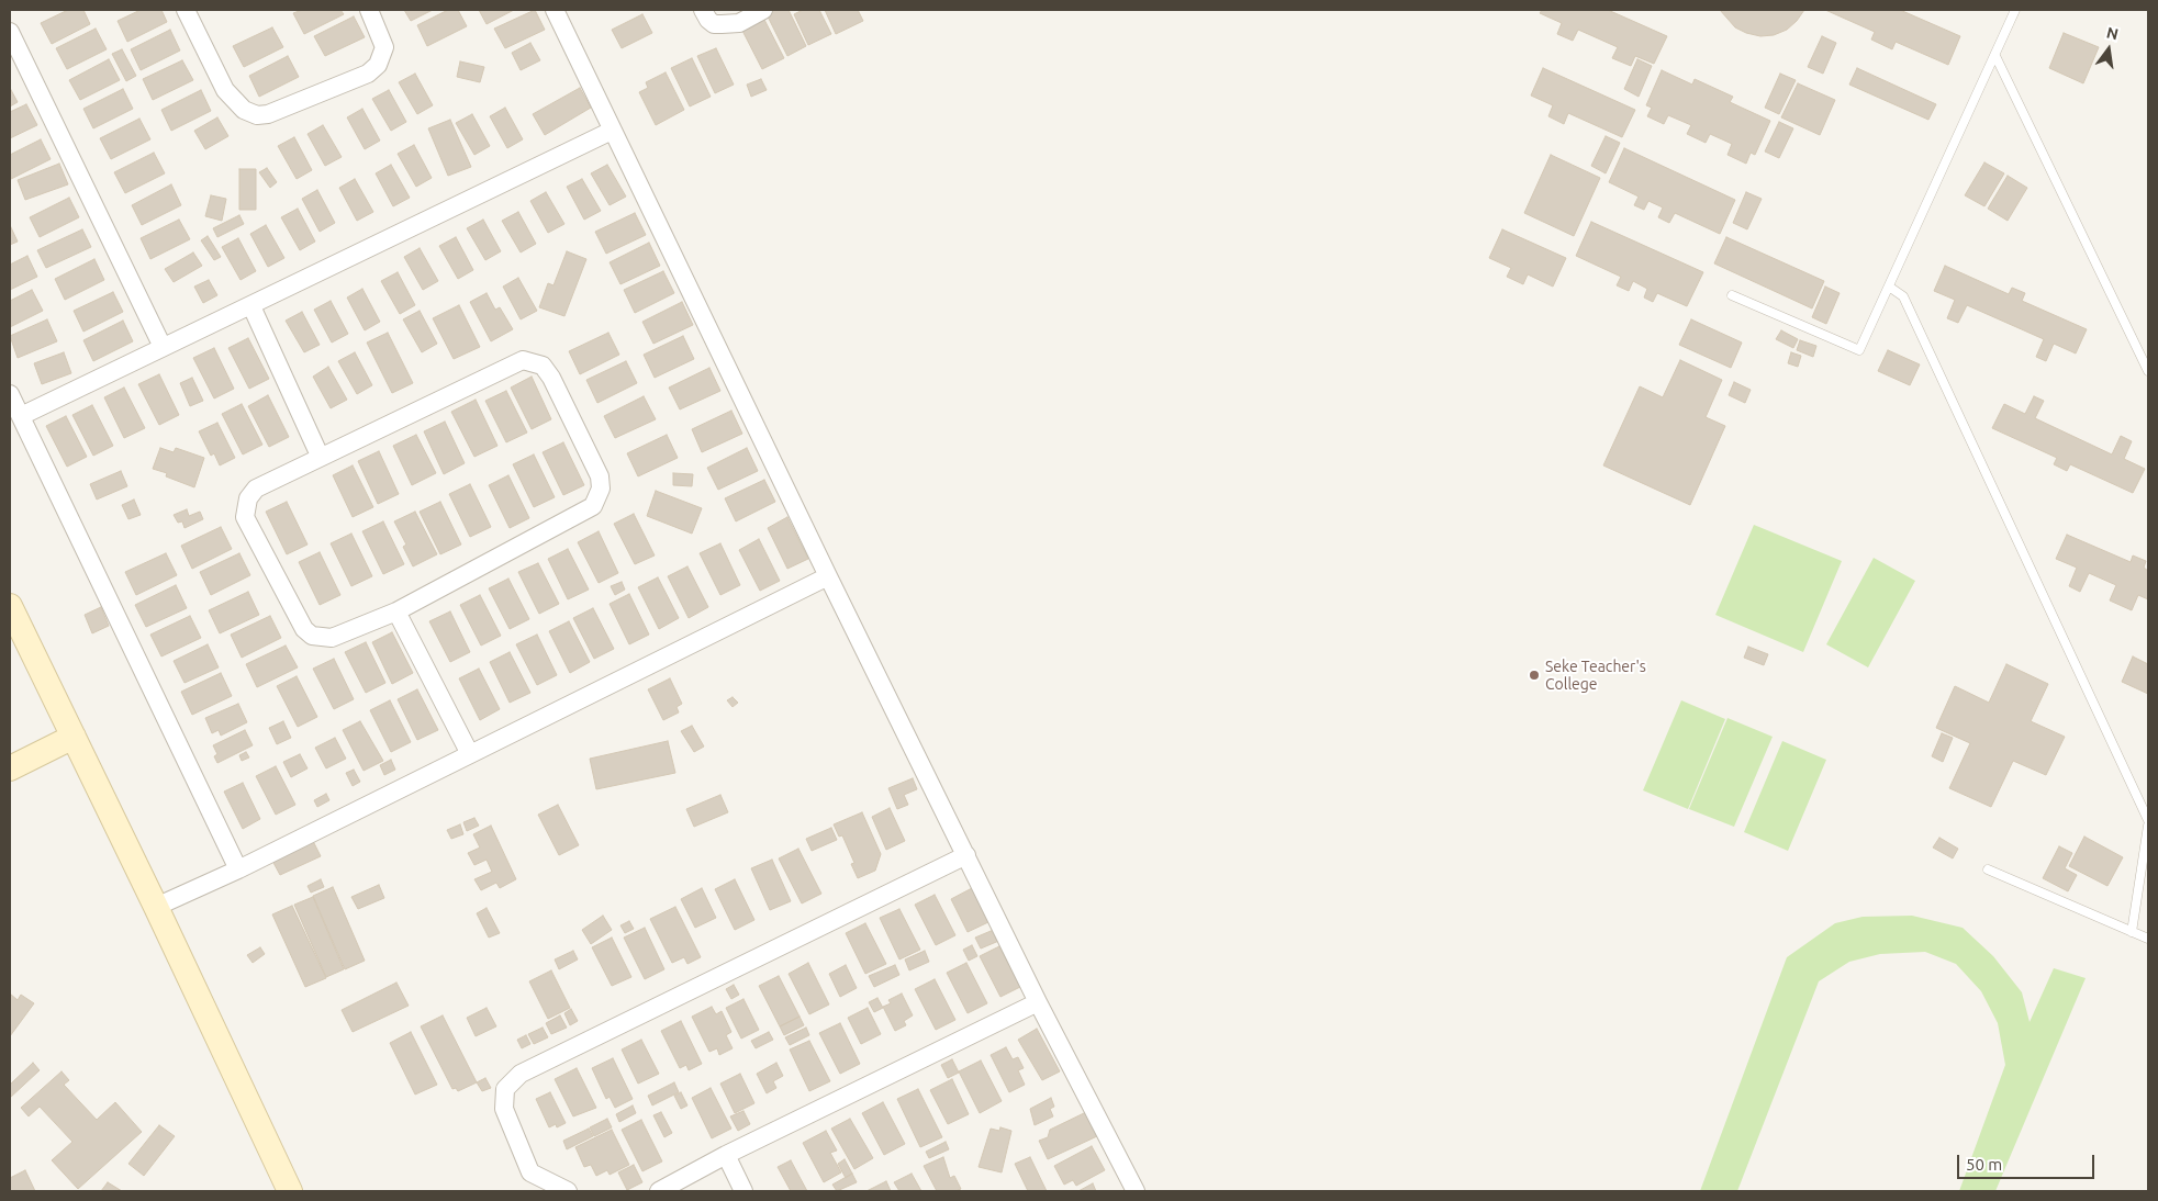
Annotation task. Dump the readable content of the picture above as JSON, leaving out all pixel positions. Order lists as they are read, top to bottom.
{
  "places": ["Seke Teacher's College"],
  "scale_bar": "50 m",
  "north": "top"
}
